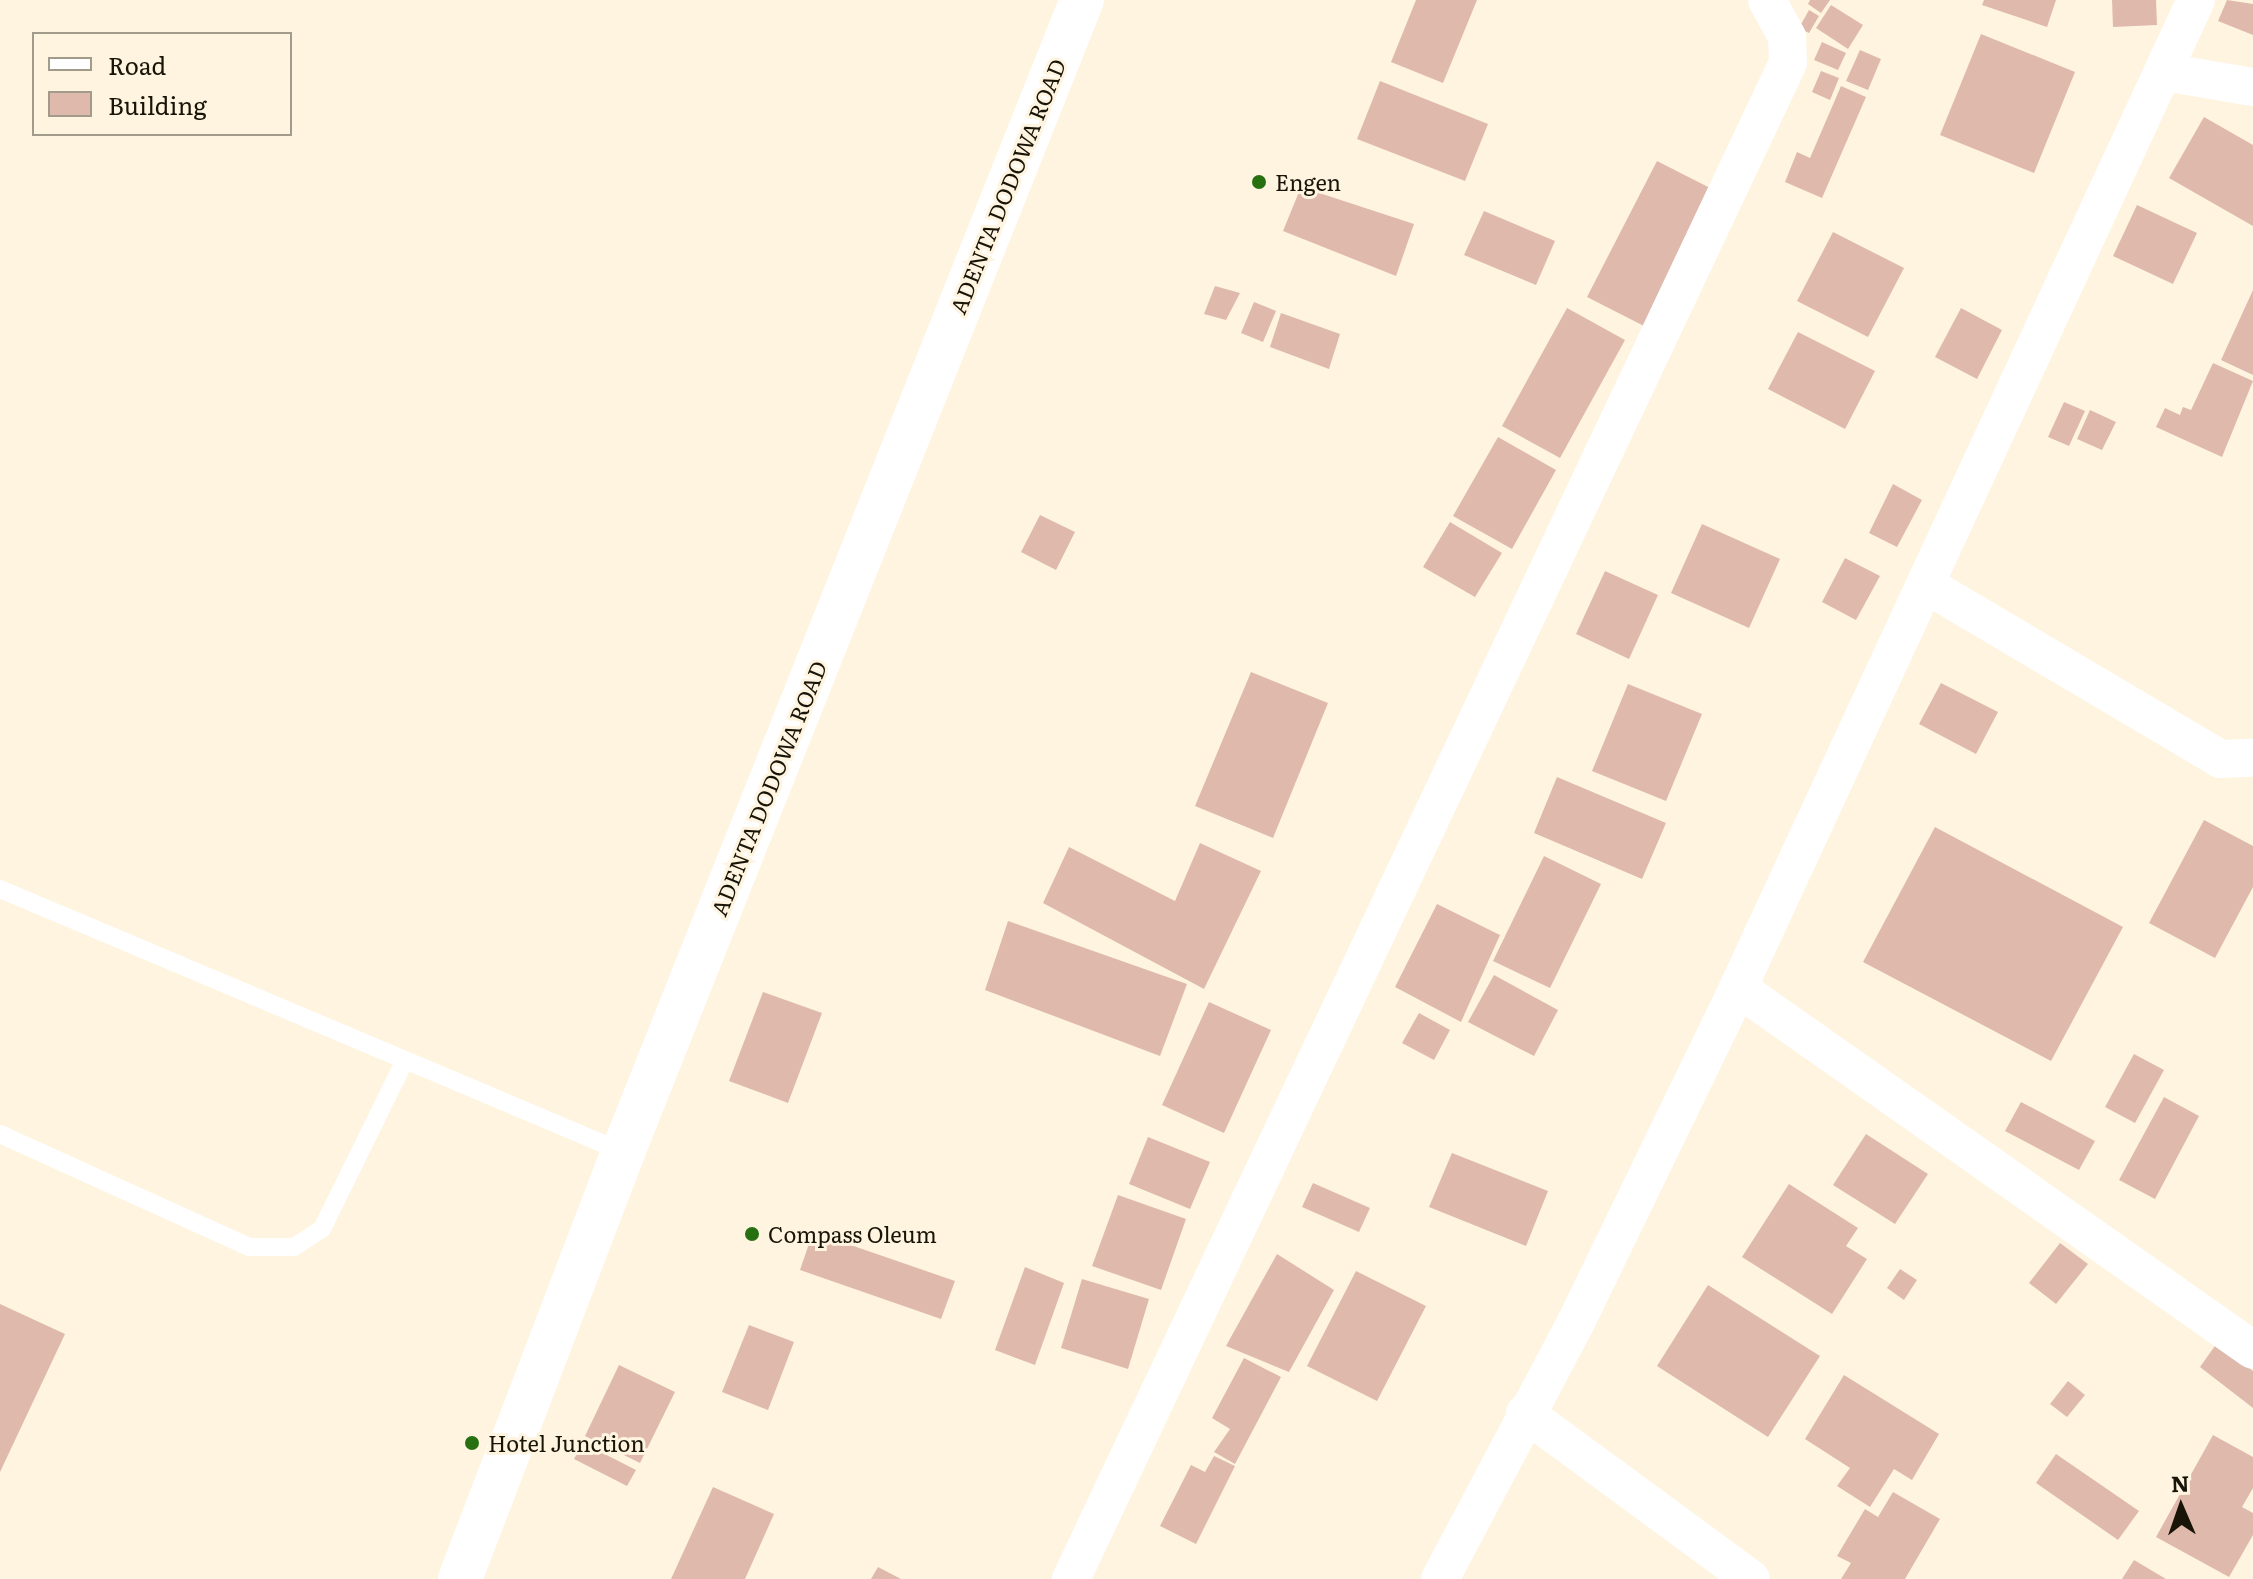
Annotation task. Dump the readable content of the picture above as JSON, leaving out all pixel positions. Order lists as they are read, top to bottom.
{
  "streets": {
    "main road": ["ADENTA DODOWA ROAD"]
  },
  "places": ["Engen", "Compass Oleum", "Hotel Junction"],
  "legend": ["Road", "Building"],
  "north": "top"
}
